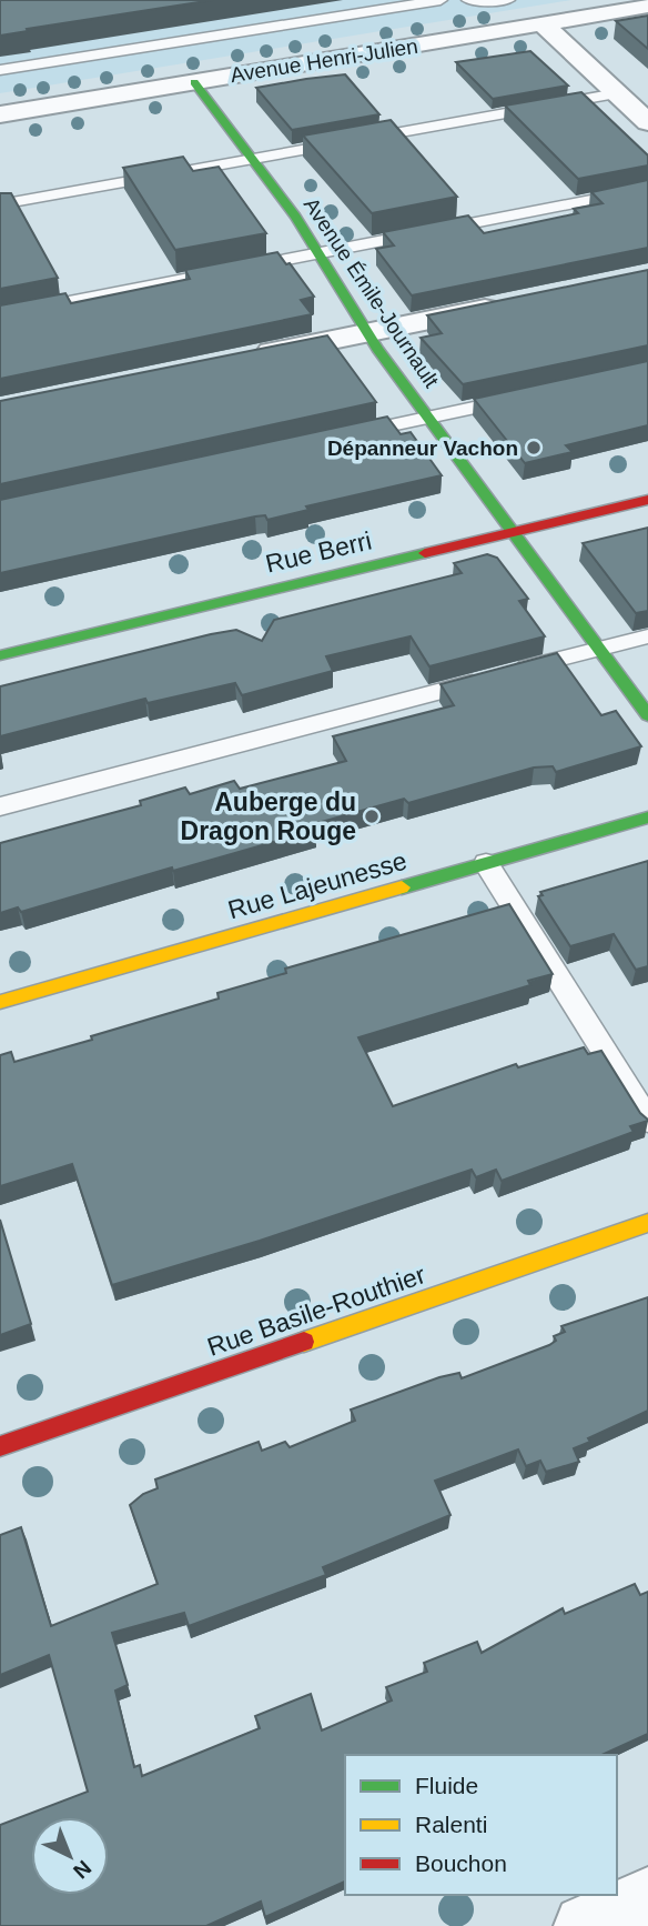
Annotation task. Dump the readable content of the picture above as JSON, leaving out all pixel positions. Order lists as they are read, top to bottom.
{
  "streets": {
    "street": [
      "Avenue Henri-Julien",
      "Avenue Émile-Journault",
      "Rue Berri",
      "Rue Lajeunesse",
      "Rue Basile-Routhier"
    ]
  },
  "crossings": [
    ["Avenue Henri-Julien", "Avenue Émile-Journault"],
    ["Avenue Émile-Journault", "Rue Berri"]
  ],
  "places": ["Dépanneur Vachon", "Auberge du Dragon Rouge"],
  "legend": ["Fluide", "Ralenti", "Bouchon"],
  "north": "bottom right"
}
